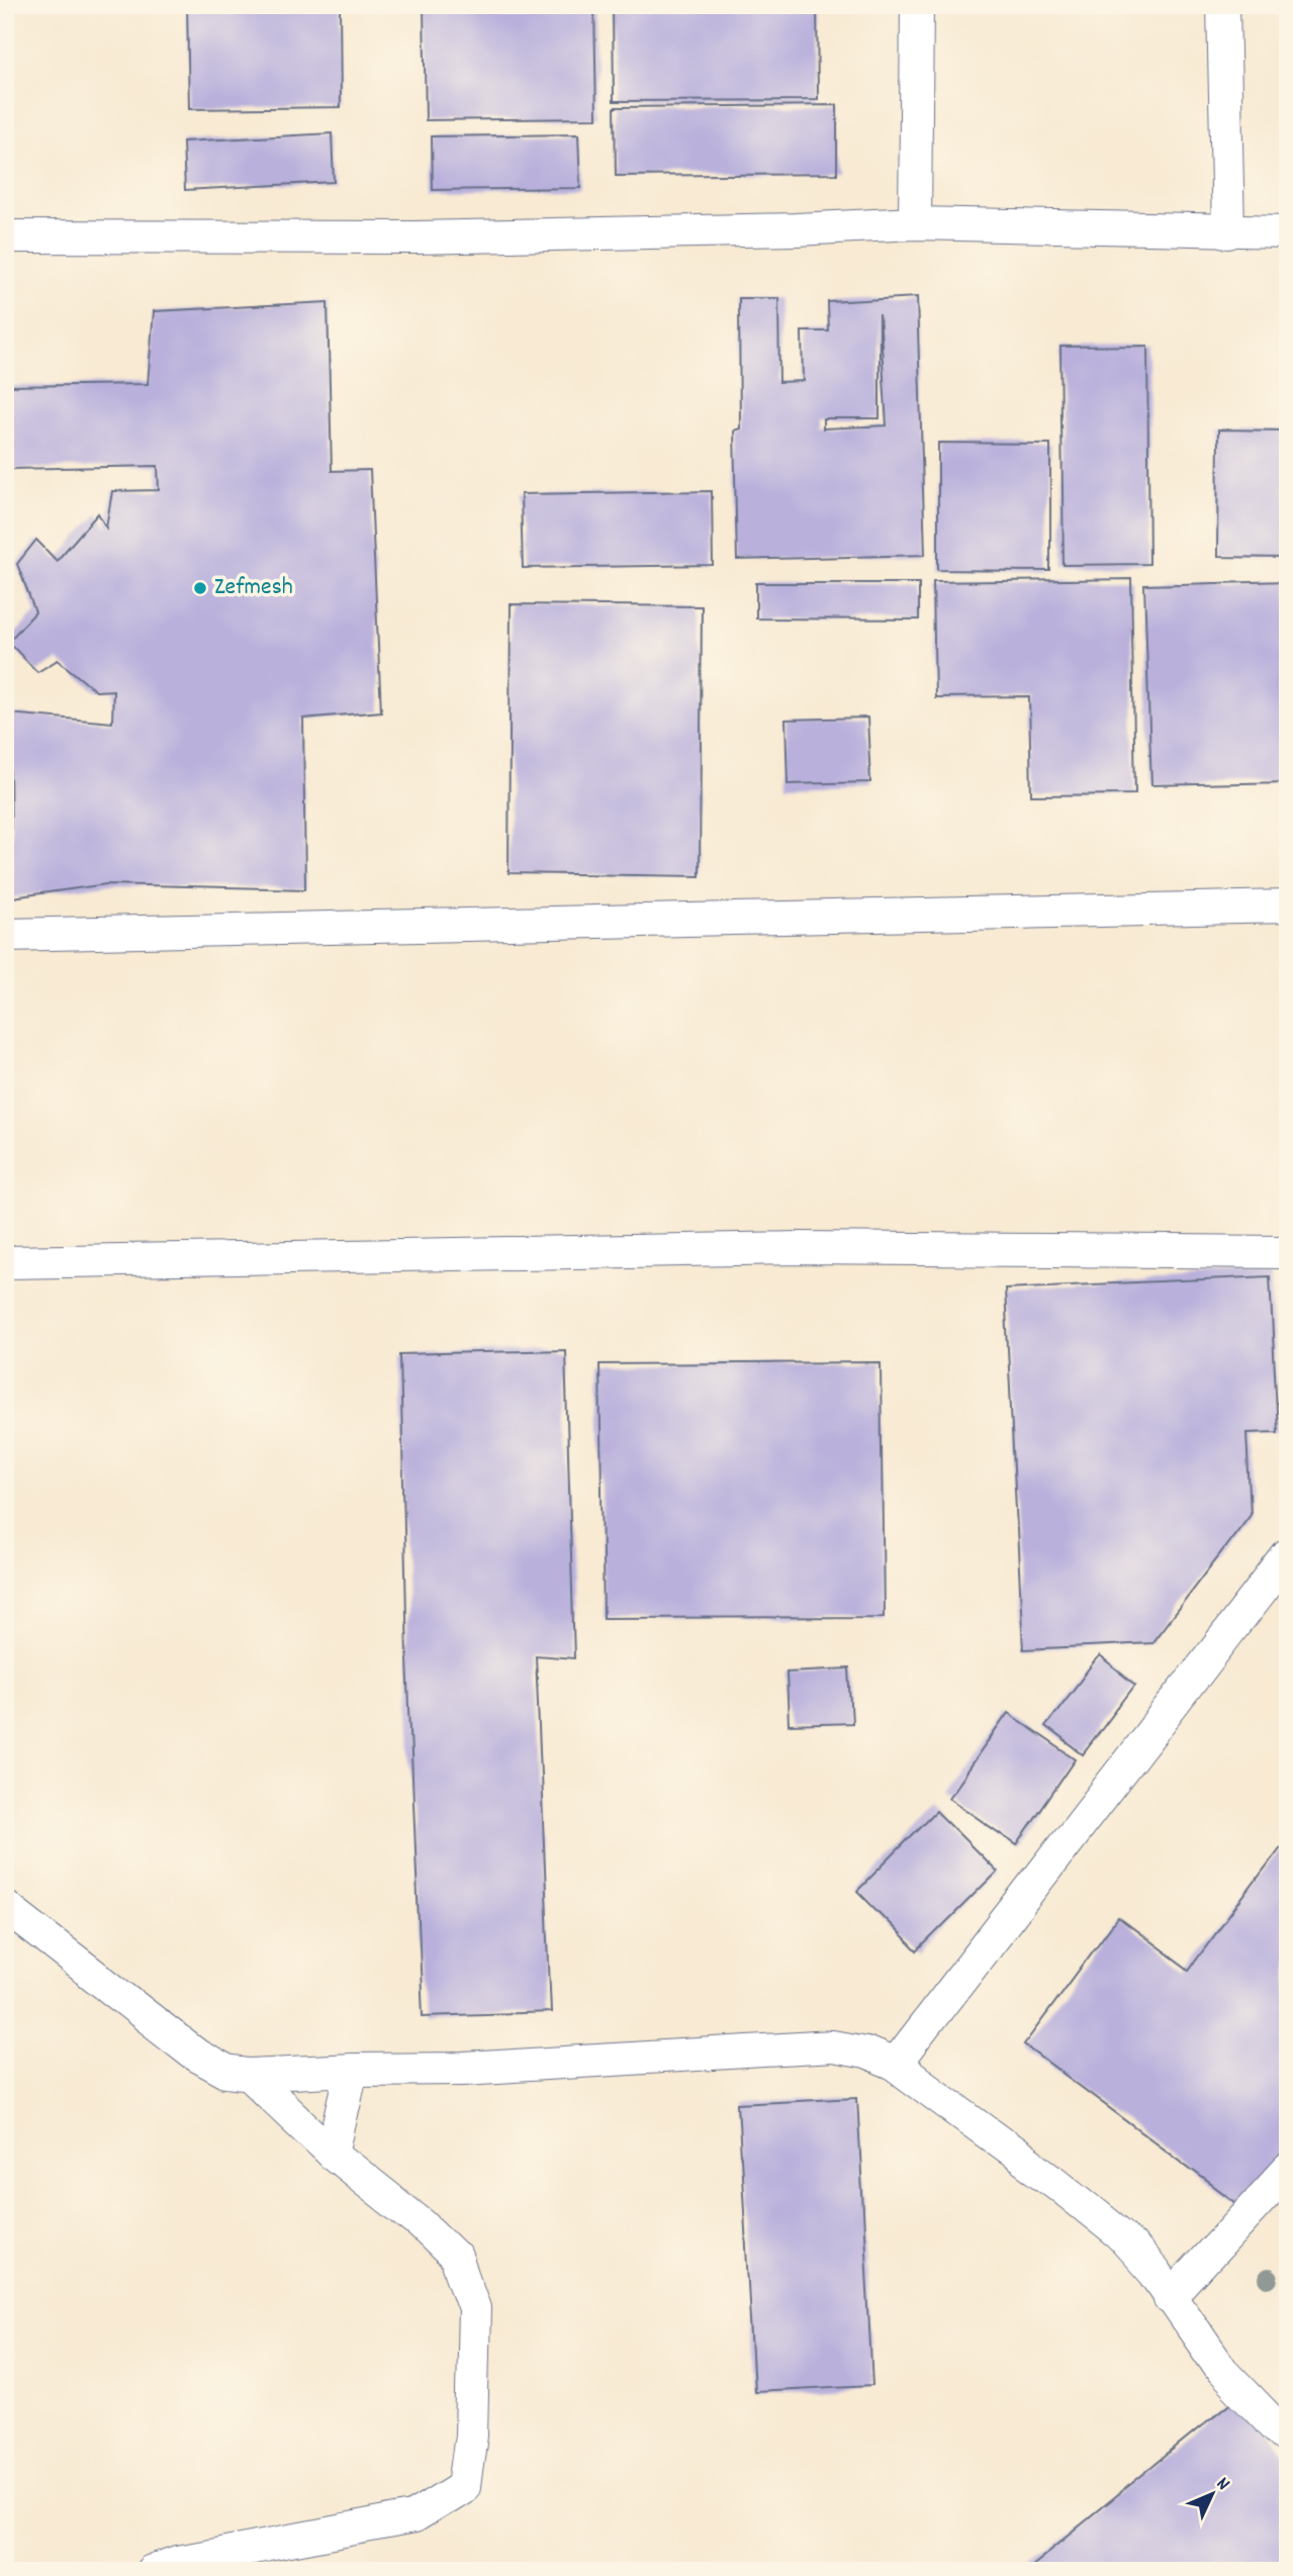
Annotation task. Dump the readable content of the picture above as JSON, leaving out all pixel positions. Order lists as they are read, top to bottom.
{
  "places": ["Zefmesh"],
  "north": "top right"
}
